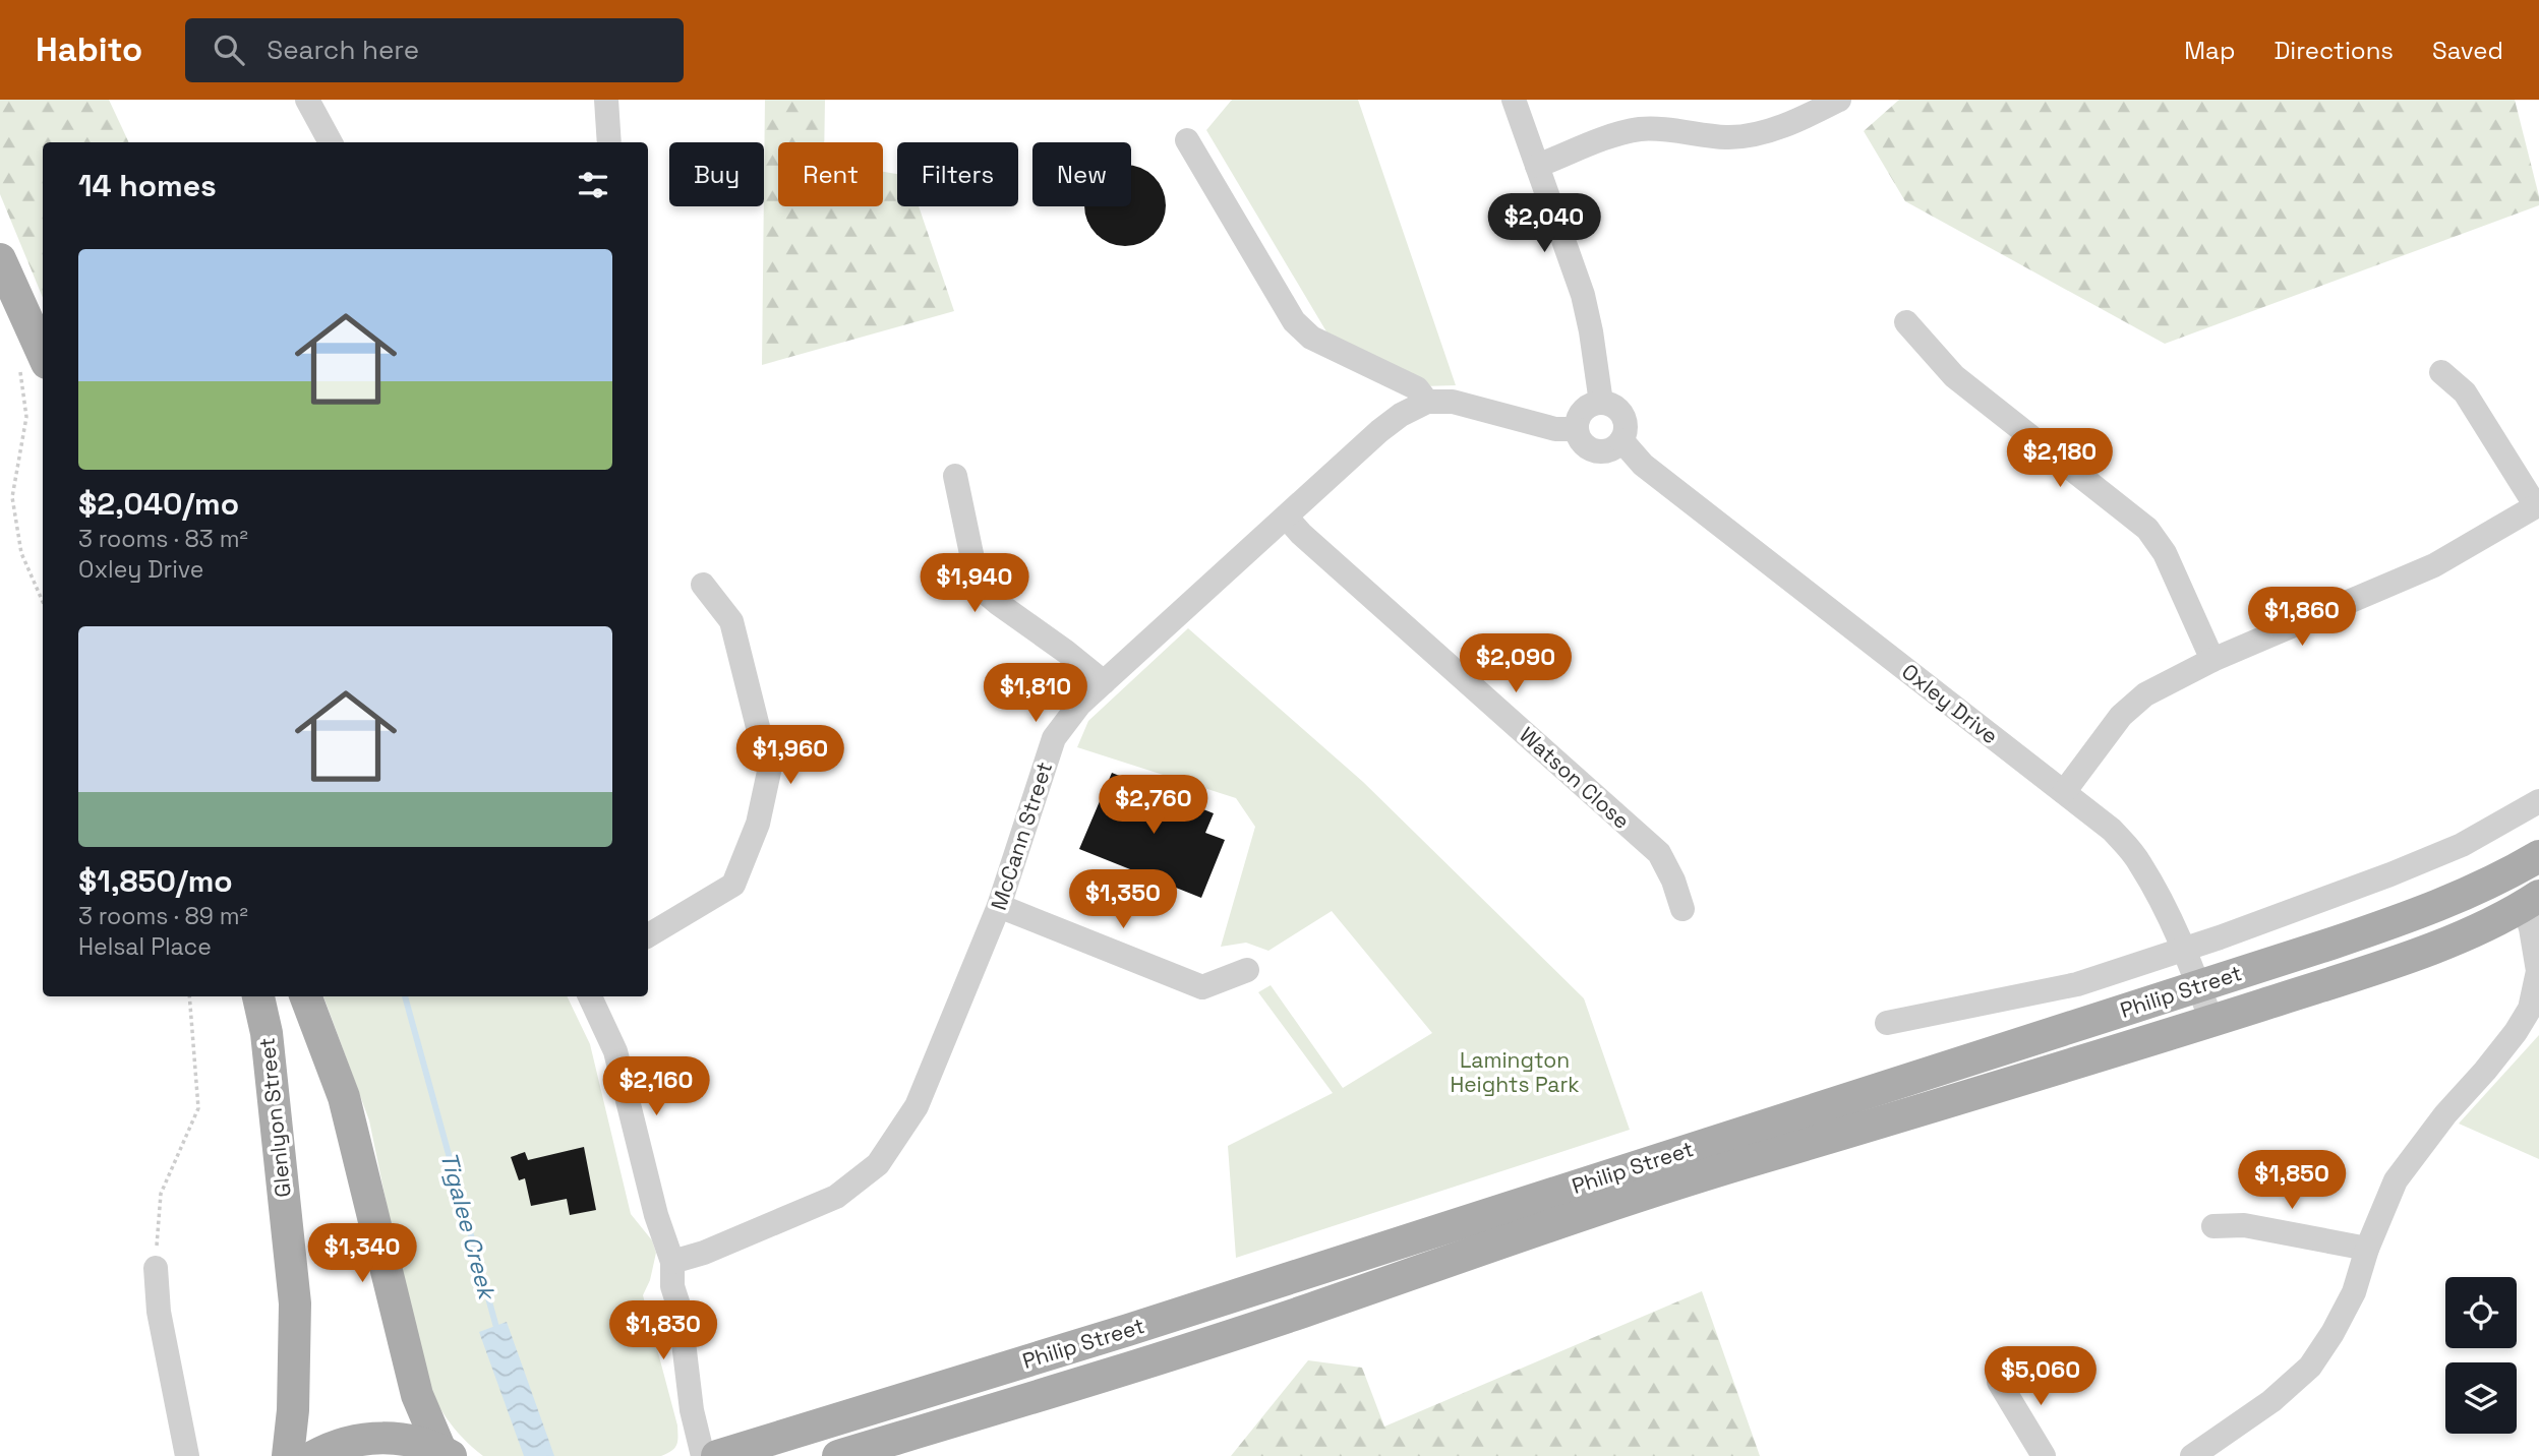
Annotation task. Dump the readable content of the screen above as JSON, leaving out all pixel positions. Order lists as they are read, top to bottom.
{
  "streets": {
    "main road": ["Philip Street", "Glenlyon Street"],
    "street": ["Oxley Drive", "Watson Close", "McCann Street"]
  },
  "crossings": [
    ["Oxley Drive", "Philip Street"],
    ["Watson Close", "McCann Street"]
  ],
  "water": ["Tigalee Creek"],
  "parks": ["Lamington Heights Park"],
  "page": {
    "header": "Habito",
    "search": "Search here",
    "nav": ["Map", "Directions", "Saved"],
    "chip": [
      "Buy",
      "Rent",
      "Filters",
      "New"
    ],
    "heading": "14 homes",
    "price": [
      "$2,040",
      "$2,180",
      "$1,940",
      "$1,860",
      "$2,090",
      "$1,810",
      "$1,960",
      "$2,760",
      "$1,350",
      "$2,160",
      "$1,850",
      "$1,340",
      "$1,830",
      "$5,060"
    ],
    "list": [
      {
        "name": "$2,040/mo",
        "note": "3 rooms · 83 m² · Oxley Drive"
      },
      {
        "name": "$1,850/mo",
        "note": "3 rooms · 89 m² · Helsal Place"
      }
    ]
  }
}
